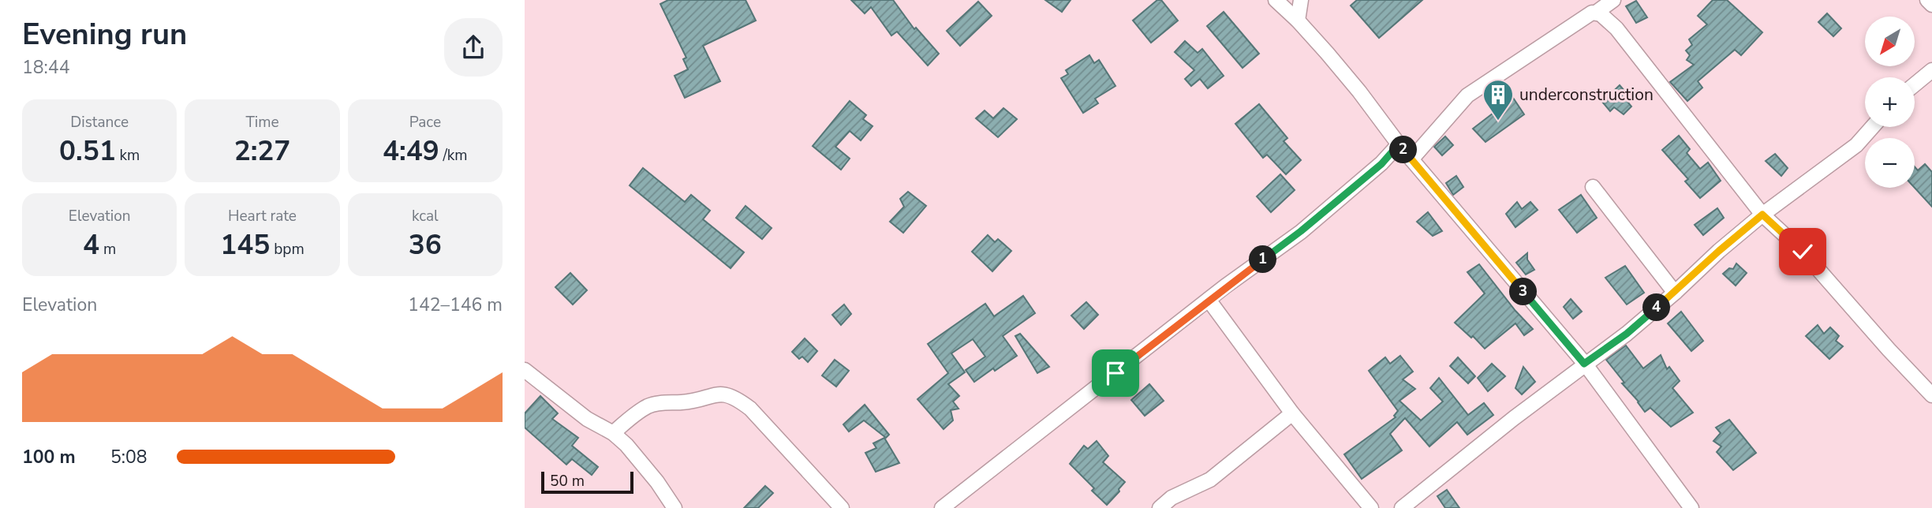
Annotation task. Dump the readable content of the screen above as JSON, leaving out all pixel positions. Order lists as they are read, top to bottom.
{
  "places": {
    "building": ["underconstruction"]
  },
  "scale_bar": "50 m",
  "north": "bottom left",
  "page": {
    "heading": ["Evening run", "18:44"],
    "map_buttons": ["+", "−"],
    "stats": [
      ["Distance", "0.51 km"],
      ["Time", "2:27"],
      ["Pace", "4:49 /km"],
      ["Elevation", "4 m"],
      ["Heart rate", "145 bpm"],
      ["kcal", "36"]
    ],
    "pins": [
      "2",
      "1",
      "3",
      "4"
    ],
    "chart": ["Elevation", "142–146 m"],
    "list": [
      {
        "name": "100 m",
        "note": "5:08"
      }
    ],
    "scale": "50 m"
  }
}
